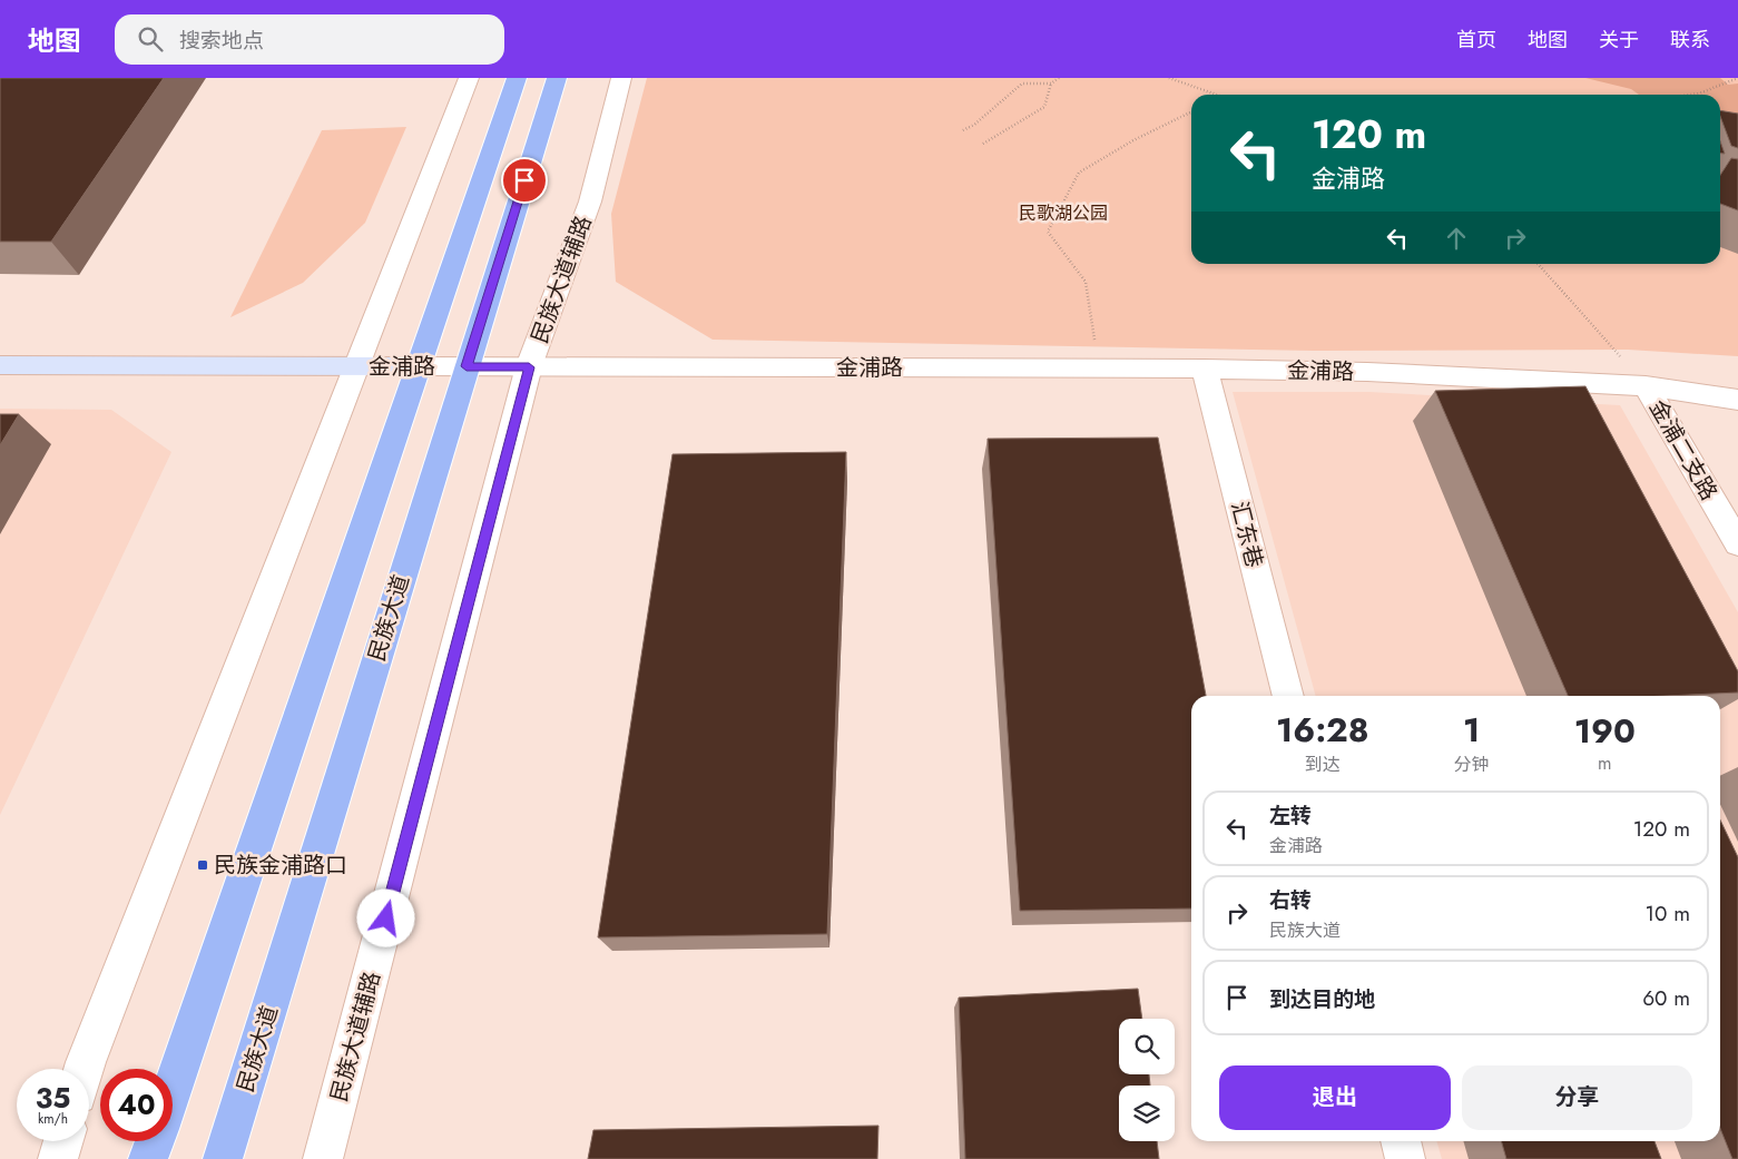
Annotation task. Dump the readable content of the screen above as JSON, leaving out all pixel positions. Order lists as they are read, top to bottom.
{
  "streets": {
    "highway": ["民族大道"],
    "main road": ["金浦路"],
    "street": ["民族大道辅路", "金浦二支路", "汇东巷"]
  },
  "crossings": [
    ["民族大道辅路", "金浦路"],
    ["金浦路", "金浦二支路"],
    ["金浦路", "汇东巷"],
    ["金浦路", "民族大道"]
  ],
  "parks": ["民歌湖公园"],
  "places": {
    "transit": ["民族金浦路口"]
  },
  "page": {
    "header": "地图",
    "search": "搜索地点",
    "nav": [
      "首页",
      "地图",
      "关于",
      "联系"
    ],
    "turn": ["120 m", "金浦路"],
    "eta": [
      "16:28",
      "到达",
      "1",
      "分钟",
      "190",
      "m"
    ],
    "list": [
      {
        "name": "左转",
        "note": "金浦路",
        "value": "120 m"
      },
      {
        "name": "右转",
        "note": "民族大道",
        "value": "10 m"
      },
      {
        "name": "到达目的地",
        "value": "60 m"
      }
    ],
    "buttons": ["退出", "分享"],
    "speed": "35 km/h",
    "limit": "40"
  }
}
